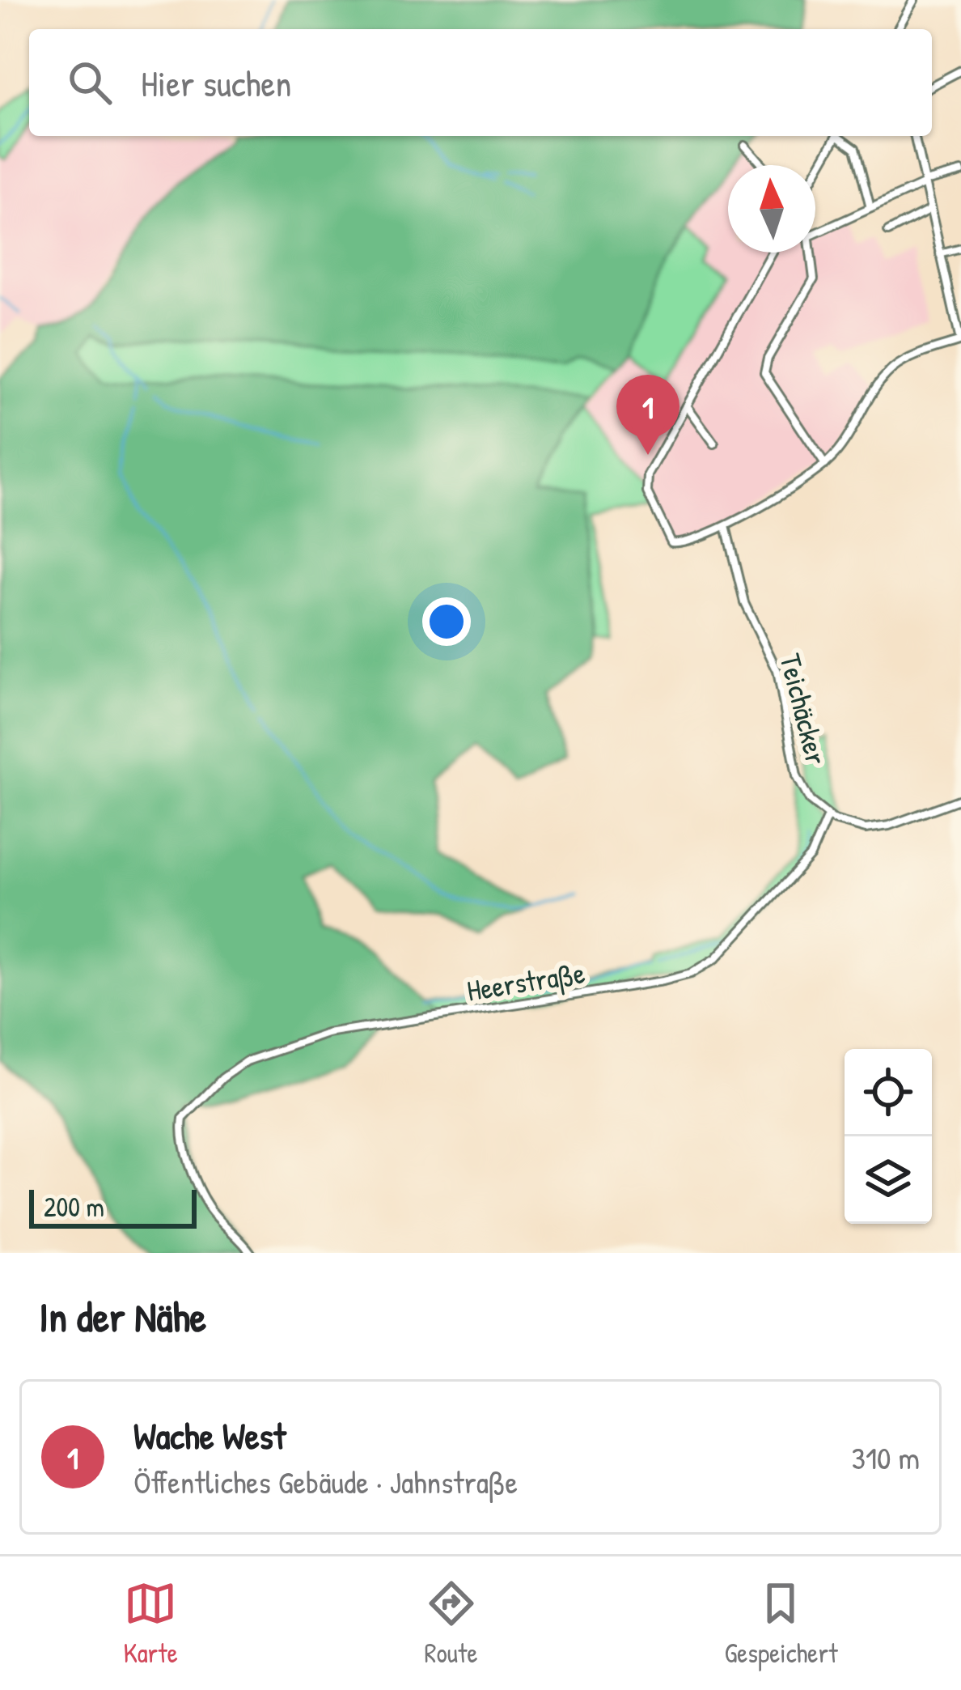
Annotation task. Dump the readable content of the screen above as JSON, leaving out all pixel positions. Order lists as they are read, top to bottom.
{
  "streets": {
    "street": ["Teichäcker", "Heerstraße"]
  },
  "crossings": [
    ["Teichäcker", "Heerstraße"]
  ],
  "scale_bar": "200 m",
  "north": "top",
  "page": {
    "search": "Hier suchen",
    "pins": "1",
    "scale": "200 m",
    "heading": "In der Nähe",
    "list": [
      {
        "mark": "1",
        "name": "Wache West",
        "note": "Öffentliches Gebäude · Jahnstraße",
        "value": "310 m"
      }
    ],
    "nav": ["Karte", "Route", "Gespeichert"]
  }
}
